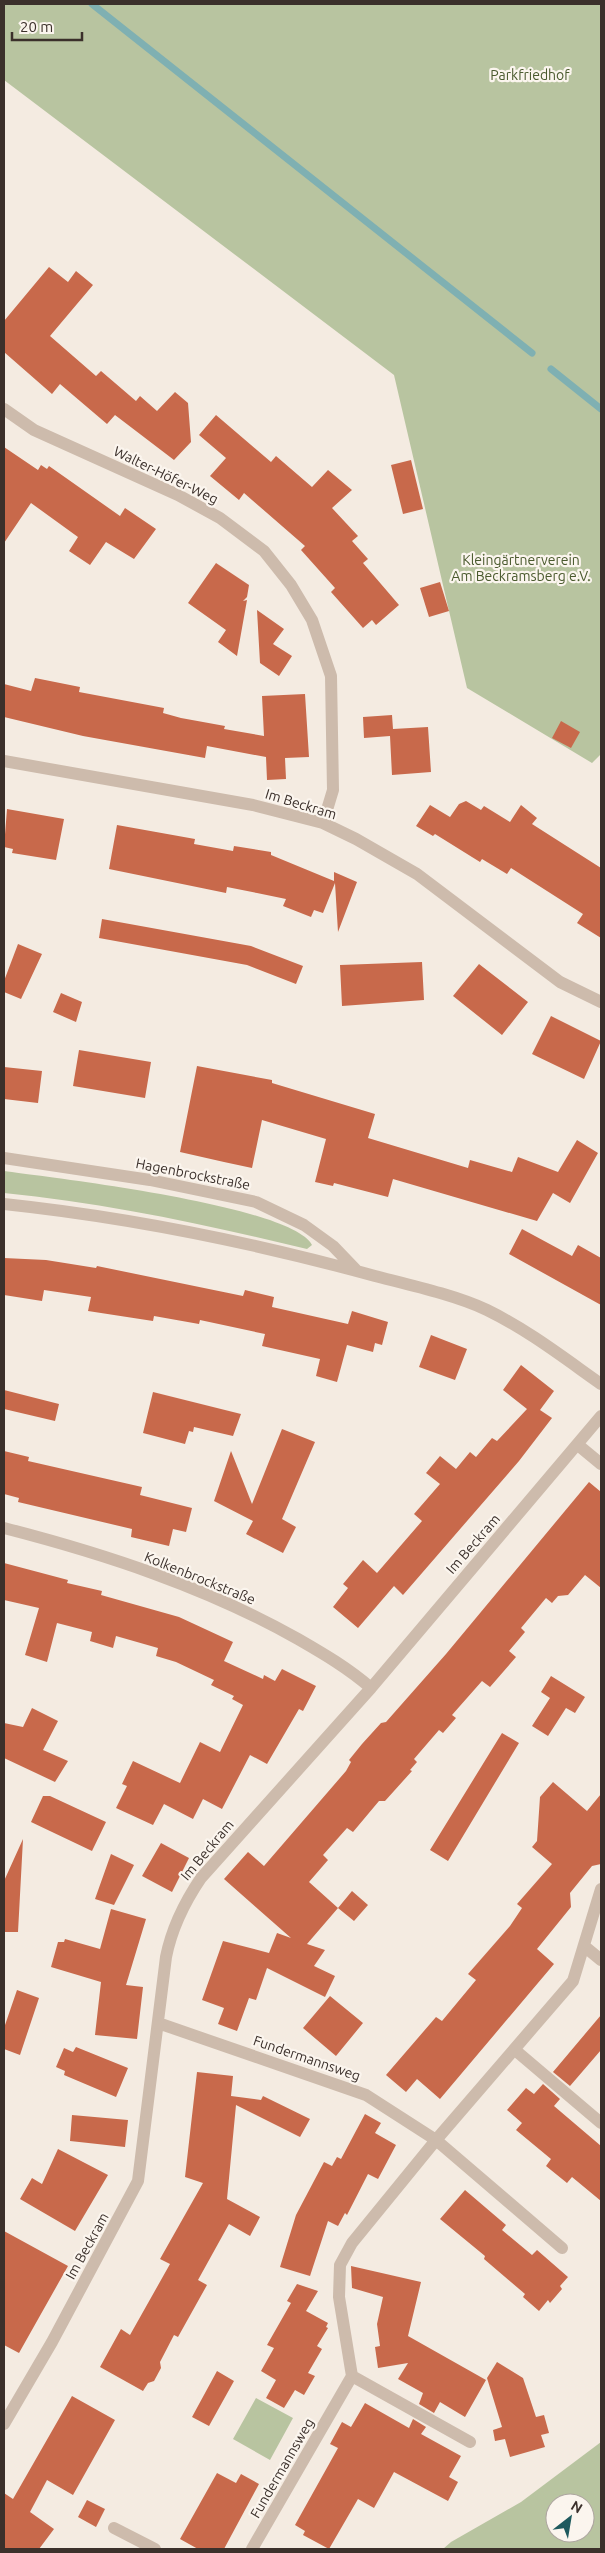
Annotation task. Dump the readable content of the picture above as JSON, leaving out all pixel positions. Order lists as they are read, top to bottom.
{
  "streets": {
    "street": [
      "Walter-Höfer-Weg",
      "Im Beckram",
      "Hagenbrockstraße",
      "Kolkenbrockstraße",
      "Fundermannsweg"
    ]
  },
  "crossings": [
    ["Walter-Höfer-Weg", "Im Beckram"],
    ["Im Beckram", "Kolkenbrockstraße"],
    ["Im Beckram", "Fundermannsweg"]
  ],
  "parks": ["Parkfriedhof", "Kleingärtnerverein Am Beckramsberg e.V."],
  "scale_bar": "20 m",
  "north": "top right"
}
